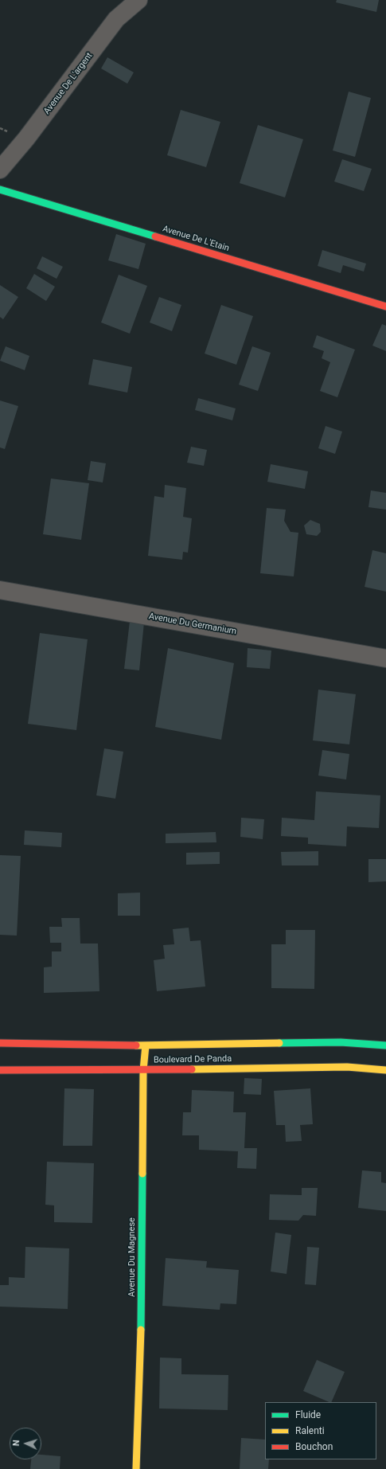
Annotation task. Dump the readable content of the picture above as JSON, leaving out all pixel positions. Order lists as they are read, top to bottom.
{
  "streets": {
    "street": [
      "Avenue De L'argent",
      "Avenue De L'Etain",
      "Avenue Du Germanium",
      "Boulevard De Panda",
      "Avenue Du Magnese"
    ]
  },
  "crossings": [
    ["Boulevard De Panda", "Avenue Du Magnese"]
  ],
  "legend": ["Fluide", "Ralenti", "Bouchon"],
  "north": "left"
}
